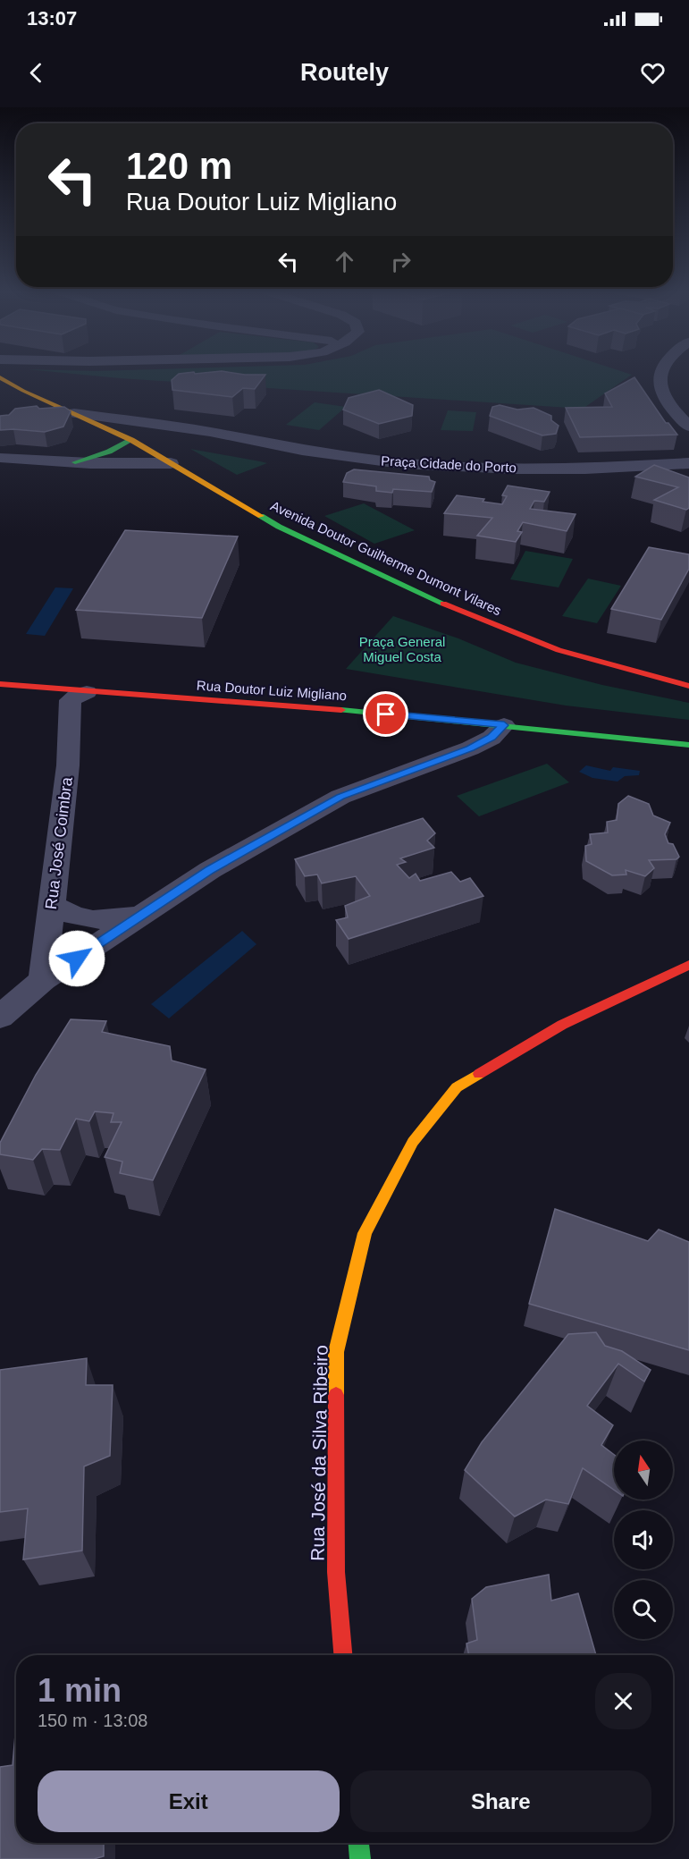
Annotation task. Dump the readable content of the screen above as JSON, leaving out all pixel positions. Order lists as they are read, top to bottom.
{
  "streets": {
    "main road": ["Avenida Doutor Guilherme Dumont Vilares", "Rua Doutor Luiz Migliano", "Rua José da Silva Ribeiro"],
    "street": ["Praça Cidade do Porto", "Rua José Coimbra"]
  },
  "crossings": [
    ["Praça Cidade do Porto", "Avenida Doutor Guilherme Dumont Vilares"],
    ["Rua Doutor Luiz Migliano", "Rua José Coimbra"]
  ],
  "parks": ["Praça General Miguel Costa"],
  "north": "top",
  "page": {
    "status": "13:07",
    "header": "Routely",
    "turn": ["120 m", "Rua Doutor Luiz Migliano"],
    "heading": ["1 min", "150 m · 13:08"],
    "buttons": ["Exit", "Share"]
  }
}
